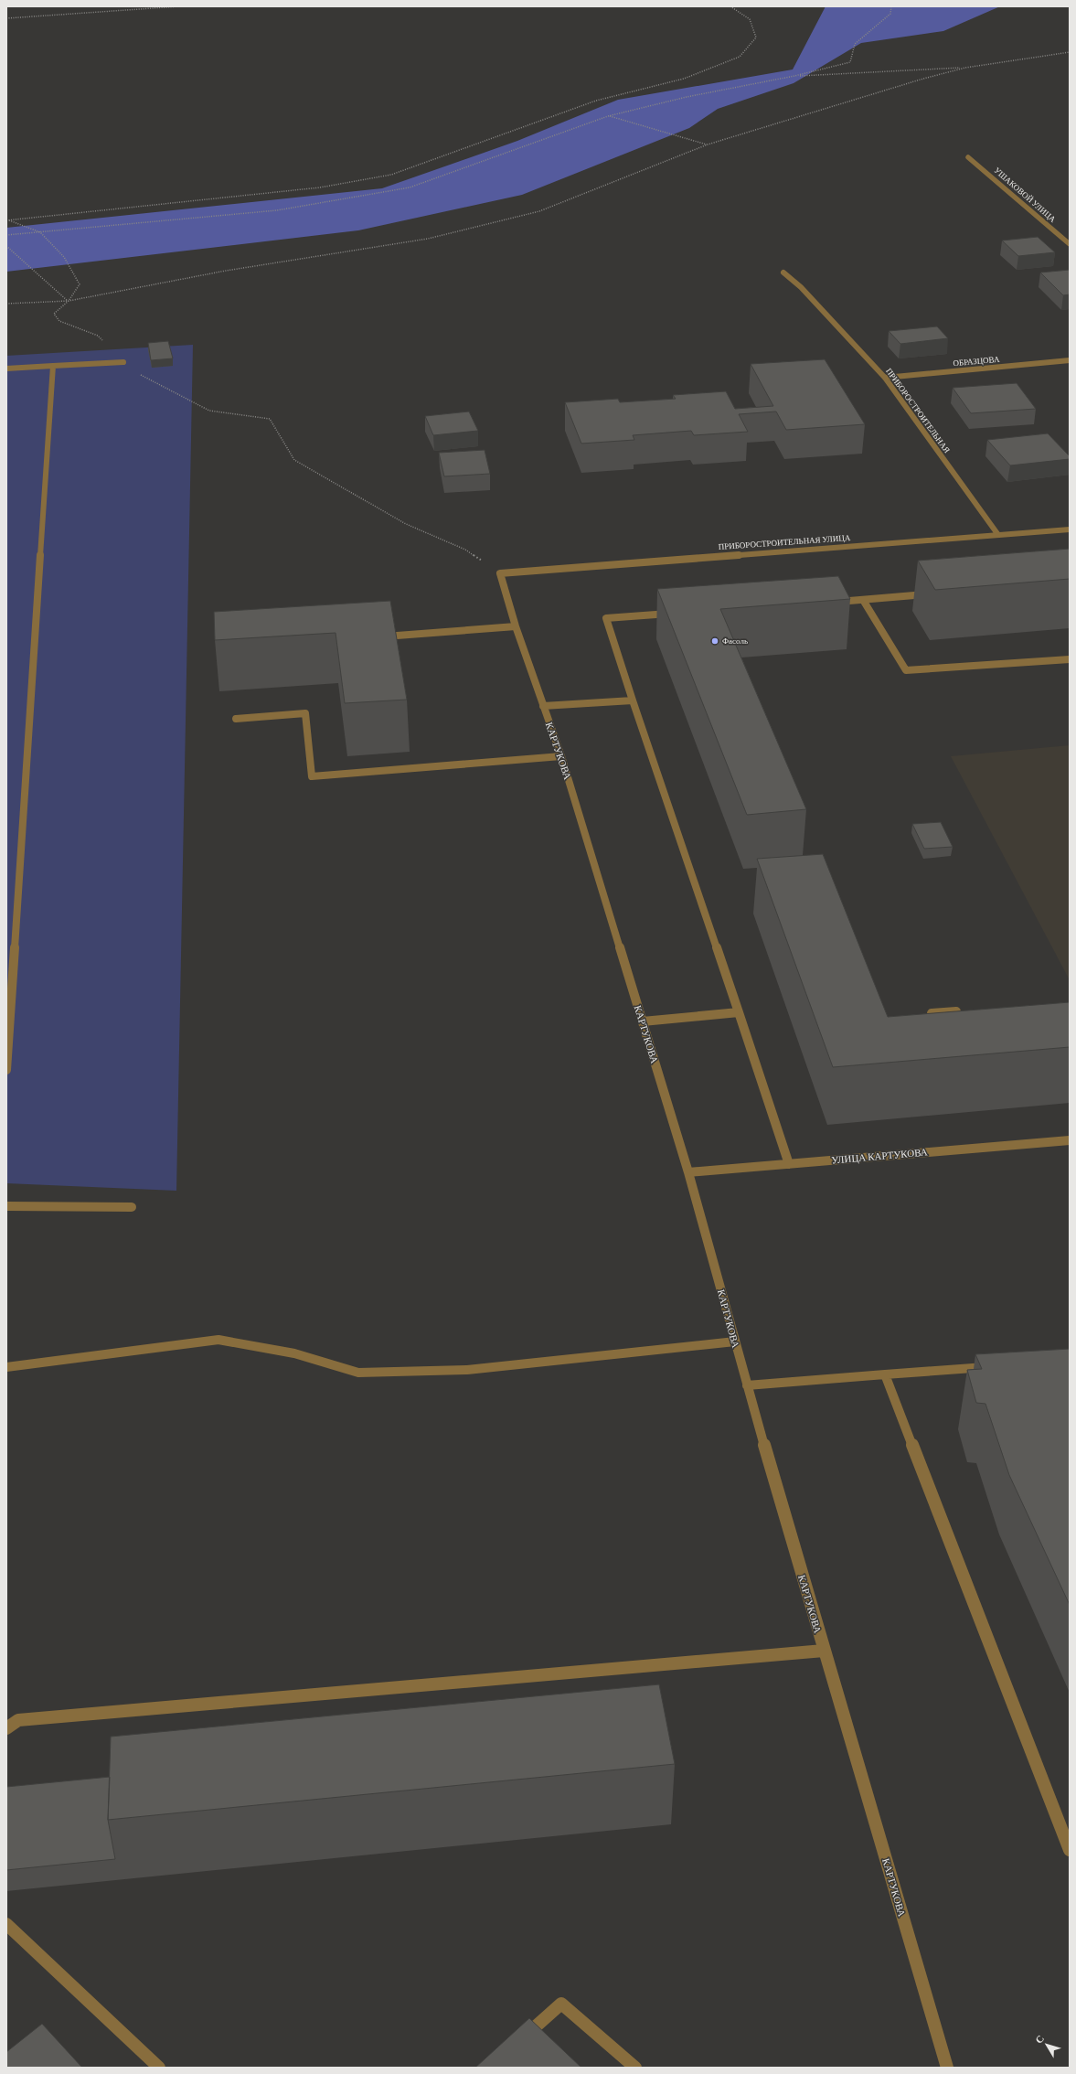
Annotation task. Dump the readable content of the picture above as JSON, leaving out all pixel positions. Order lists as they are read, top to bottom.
{
  "streets": {
    "street": [
      "УШАКОВОЙ УЛИЦА",
      "ОБРАЗЦОВА",
      "ПРИБОРОСТРОИТЕЛЬНАЯ",
      "ПРИБОРОСТРОИТЕЛЬНАЯ УЛИЦА",
      "КАРТУКОВА",
      "УЛИЦА КАРТУКОВА"
    ]
  },
  "crossings": [
    ["ОБРАЗЦОВА", "ПРИБОРОСТРОИТЕЛЬНАЯ"],
    ["ПРИБОРОСТРОИТЕЛЬНАЯ", "ПРИБОРОСТРОИТЕЛЬНАЯ УЛИЦА"],
    ["ПРИБОРОСТРОИТЕЛЬНАЯ УЛИЦА", "КАРТУКОВА"],
    ["КАРТУКОВА", "УЛИЦА КАРТУКОВА"]
  ],
  "places": ["Фасоль"],
  "north": "top left"
}
